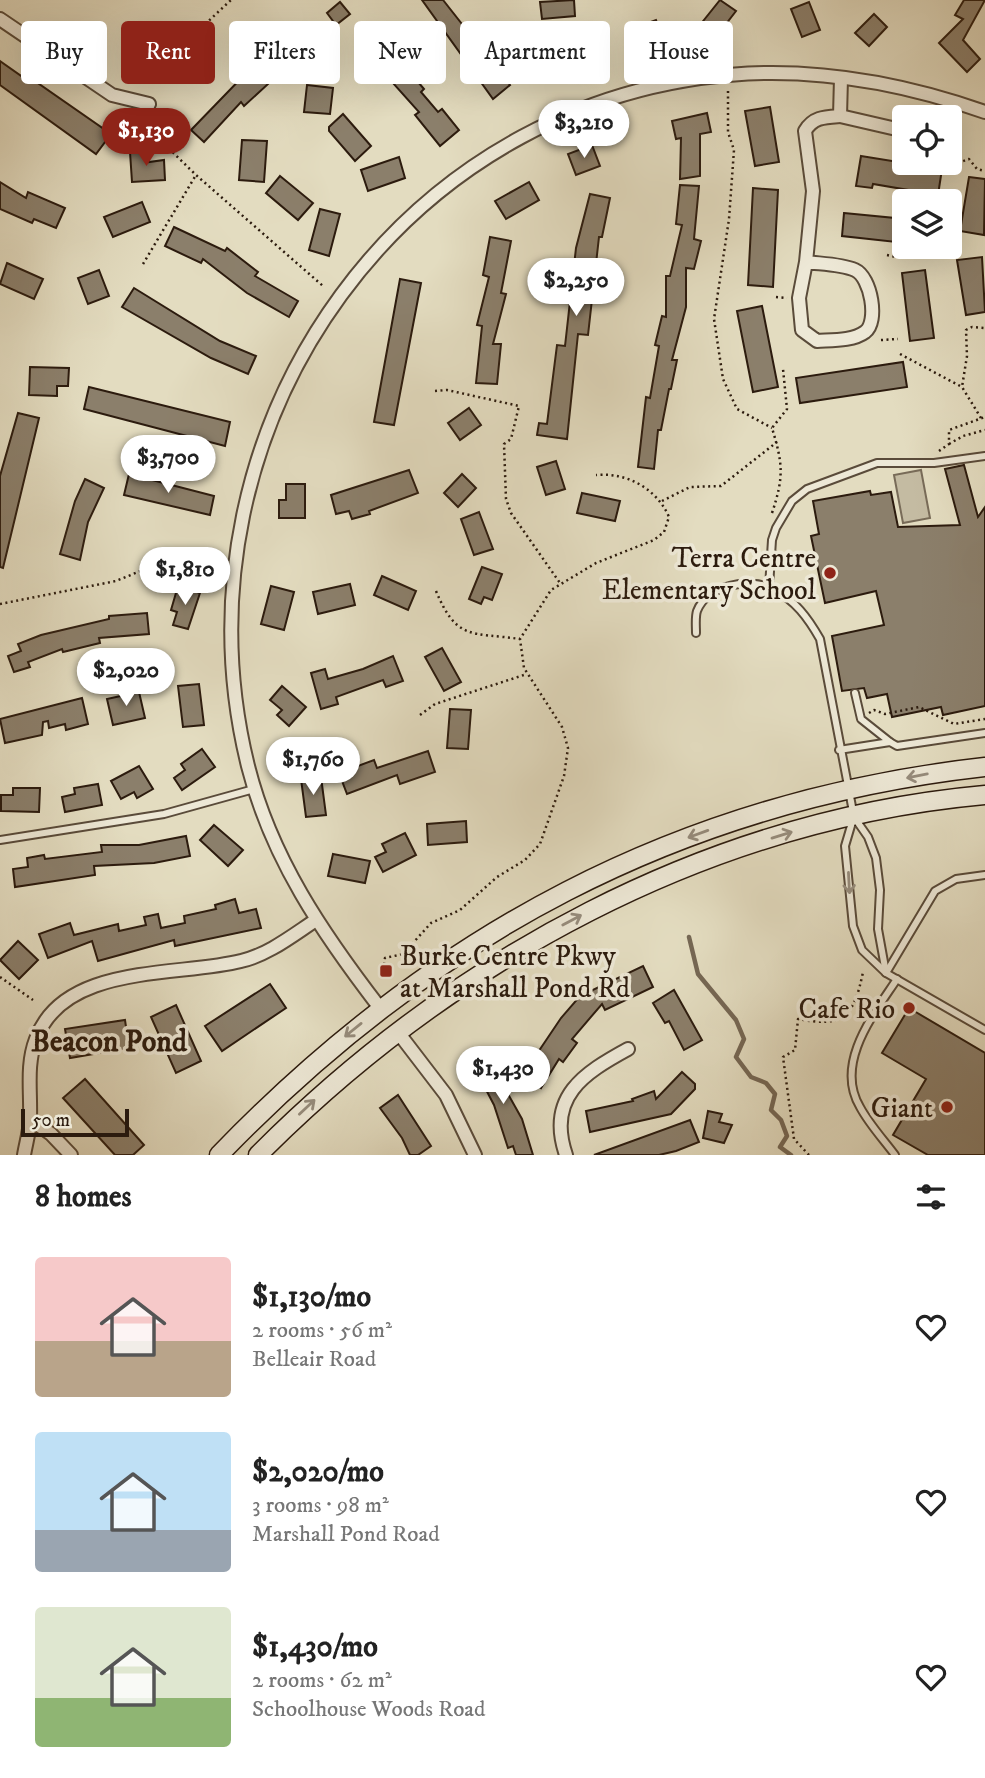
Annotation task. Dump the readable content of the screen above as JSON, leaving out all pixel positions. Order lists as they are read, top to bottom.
{
  "districts": ["Beacon Pond"],
  "places": {
    "other": ["Terra Centre Elementary School", "Cafe Rio", "Giant"],
    "transit": ["Burke Centre Pkwy at Marshall Pond Rd"]
  },
  "scale_bar": "50 m",
  "page": {
    "chip": [
      "Buy",
      "Rent",
      "Filters",
      "New",
      "Apartment",
      "House"
    ],
    "price": [
      "$3,210",
      "$1,130",
      "$2,250",
      "$3,700",
      "$1,810",
      "$2,020",
      "$1,760",
      "$1,430"
    ],
    "scale": "50 m",
    "heading": "8 homes",
    "list": [
      {
        "name": "$1,130/mo",
        "note": "2 rooms · 56 m² · Belleair Road"
      },
      {
        "name": "$2,020/mo",
        "note": "3 rooms · 98 m² · Marshall Pond Road"
      },
      {
        "name": "$1,430/mo",
        "note": "2 rooms · 62 m² · Schoolhouse Woods Road"
      }
    ]
  }
}
